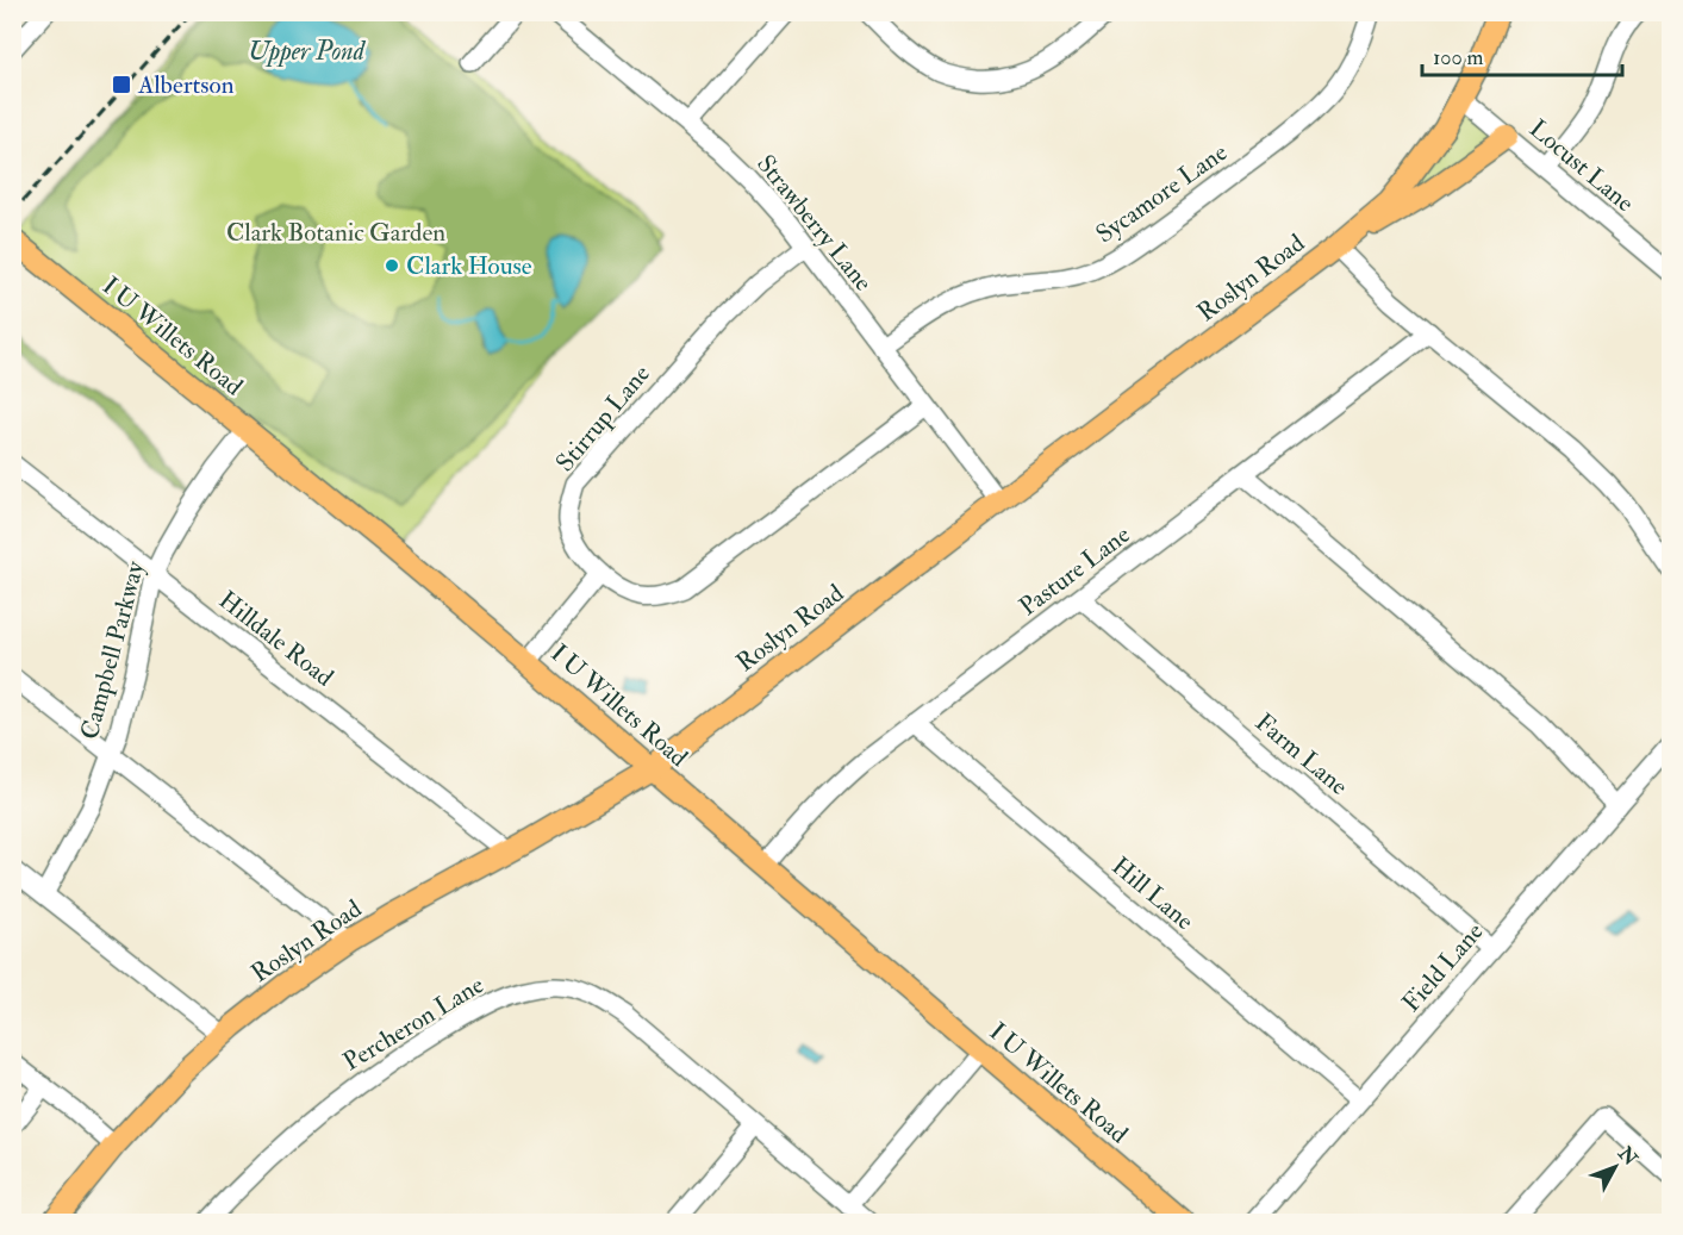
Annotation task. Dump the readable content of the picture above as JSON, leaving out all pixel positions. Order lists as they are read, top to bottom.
{
  "streets": {
    "main road": ["Roslyn Road", "I U Willets Road"],
    "street": [
      "Locust Lane",
      "Sycamore Lane",
      "Strawberry Lane",
      "Stirrup Lane",
      "Pasture Lane",
      "Hilldale Road",
      "Campbell Parkway",
      "Farm Lane",
      "Hill Lane",
      "Field Lane",
      "Percheron Lane"
    ]
  },
  "crossings": [
    ["Locust Lane", "Roslyn Road"],
    ["Sycamore Lane", "Strawberry Lane"],
    ["Strawberry Lane", "Roslyn Road"],
    ["Strawberry Lane", "Stirrup Lane"],
    ["Roslyn Road", "I U Willets Road"],
    ["Roslyn Road", "Hilldale Road"],
    ["I U Willets Road", "Pasture Lane"],
    ["I U Willets Road", "Campbell Parkway"],
    ["Pasture Lane", "Farm Lane"],
    ["Pasture Lane", "Hill Lane"],
    ["Hilldale Road", "Campbell Parkway"],
    ["Farm Lane", "Field Lane"],
    ["Hill Lane", "Field Lane"]
  ],
  "water": ["Upper Pond"],
  "parks": ["Clark Botanic Garden"],
  "places": {
    "transit": ["Albertson"],
    "other": ["Clark House"]
  },
  "scale_bar": "100 m",
  "north": "top right"
}
